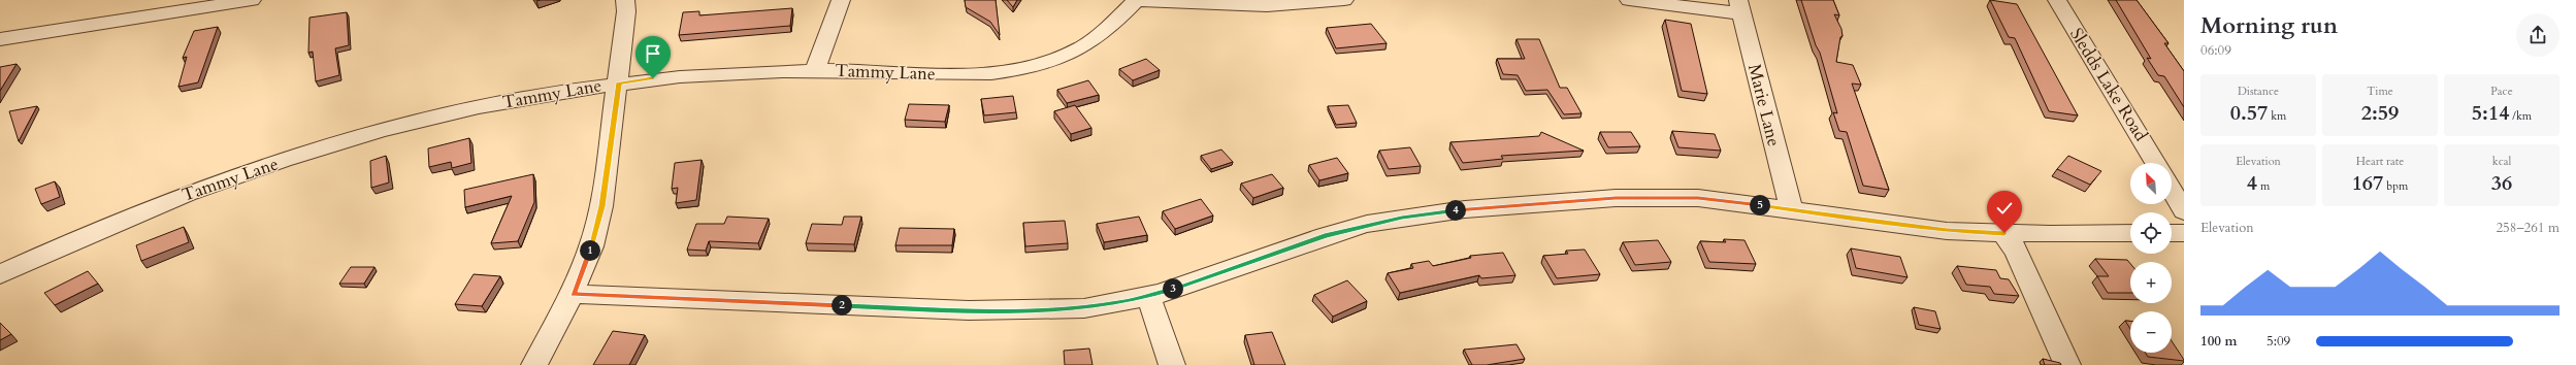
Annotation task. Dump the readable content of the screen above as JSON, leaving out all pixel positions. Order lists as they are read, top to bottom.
{
  "streets": {
    "street": ["Tammy Lane", "Sledds Lake Road", "Marie Lane"]
  },
  "north": "top left",
  "page": {
    "heading": ["Morning run", "06:09"],
    "stats": [
      ["Distance", "0.57 km"],
      ["Time", "2:59"],
      ["Pace", "5:14 /km"],
      ["Elevation", "4 m"],
      ["Heart rate", "167 bpm"],
      ["kcal", "36"]
    ],
    "map_buttons": ["+", "−"],
    "pins": [
      "5",
      "4",
      "1",
      "3",
      "2"
    ],
    "chart": ["Elevation", "258–261 m"],
    "list": [
      {
        "name": "100 m",
        "note": "5:09"
      }
    ]
  }
}
